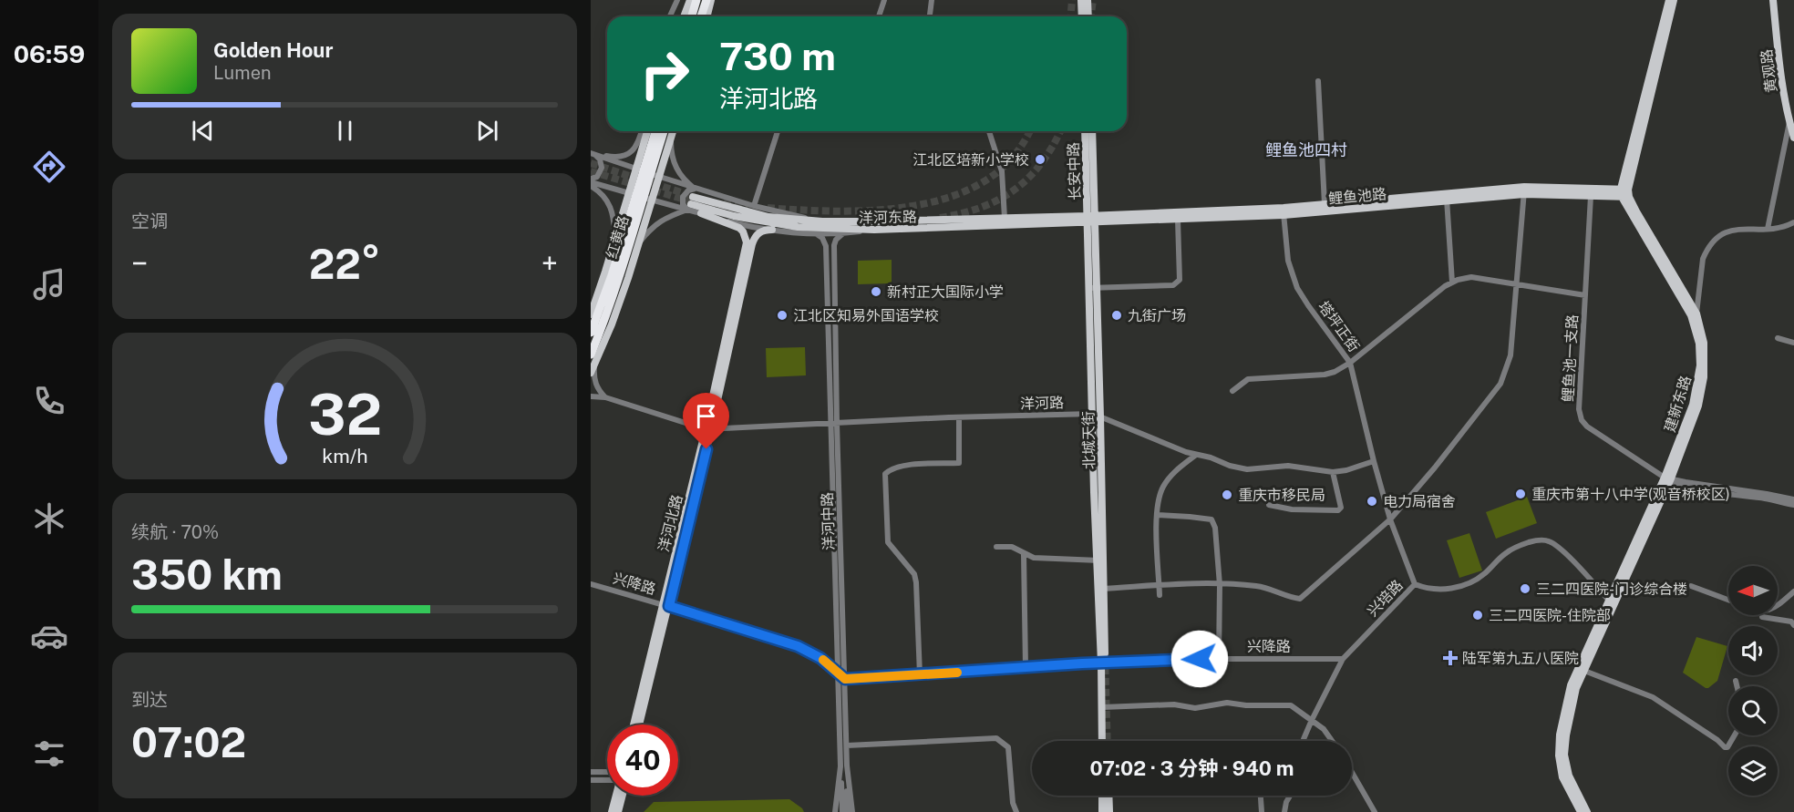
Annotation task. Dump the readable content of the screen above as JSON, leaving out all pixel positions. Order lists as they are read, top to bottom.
{
  "streets": {
    "highway": ["红黄路"],
    "main road": [
      "黄观路",
      "长安中路",
      "鲤鱼池路",
      "洋河东路",
      "建新东路",
      "北城天街",
      "洋河北路"
    ],
    "street": [
      "塔坪正街",
      "鲤鱼池一支路",
      "洋河路",
      "洋河中路",
      "兴降路",
      "兴培路"
    ]
  },
  "crossings": [
    ["长安中路", "鲤鱼池路"],
    ["长安中路", "洋河东路"],
    ["长安中路", "北城天街"],
    ["鲤鱼池路", "洋河东路"],
    ["鲤鱼池路", "塔坪正街"],
    ["鲤鱼池路", "鲤鱼池一支路"],
    ["鲤鱼池路", "建新东路"],
    ["鲤鱼池路", "北城天街"],
    ["洋河东路", "北城天街"],
    ["塔坪正街", "洋河路"],
    ["鲤鱼池一支路", "建新东路"],
    ["洋河路", "北城天街"],
    ["洋河路", "洋河中路"],
    ["洋河路", "洋河北路"],
    ["建新东路", "兴培路"],
    ["北城天街", "兴降路"],
    ["洋河中路", "兴降路"],
    ["洋河北路", "兴降路"],
    ["兴降路", "兴培路"]
  ],
  "districts": ["鲤鱼池四村"],
  "places": {
    "other": [
      "江北区培新小学校",
      "新村正大国际小学",
      "江北区知易外国语学校",
      "九街广场",
      "重庆市第十八中学(观音桥校区)",
      "重庆市移民局",
      "电力局宿舍",
      "三二四医院-门诊综合楼",
      "三二四医院-住院部"
    ],
    "health": ["陆军第九五八医院"]
  },
  "north": "left",
  "page": {
    "tabs": "06:59",
    "turn": ["730 m", "洋河北路"],
    "song": ["Golden Hour", "Lumen"],
    "tile": [
      "空调",
      ["续航 · 70%", "350 km"],
      ["到达", "07:02"]
    ],
    "heat": ["−", "22°", "+"],
    "limit": "40",
    "trip": "07:02 · 3 分钟 · 940 m",
    "gauge": ["32", "km/h"]
  }
}
